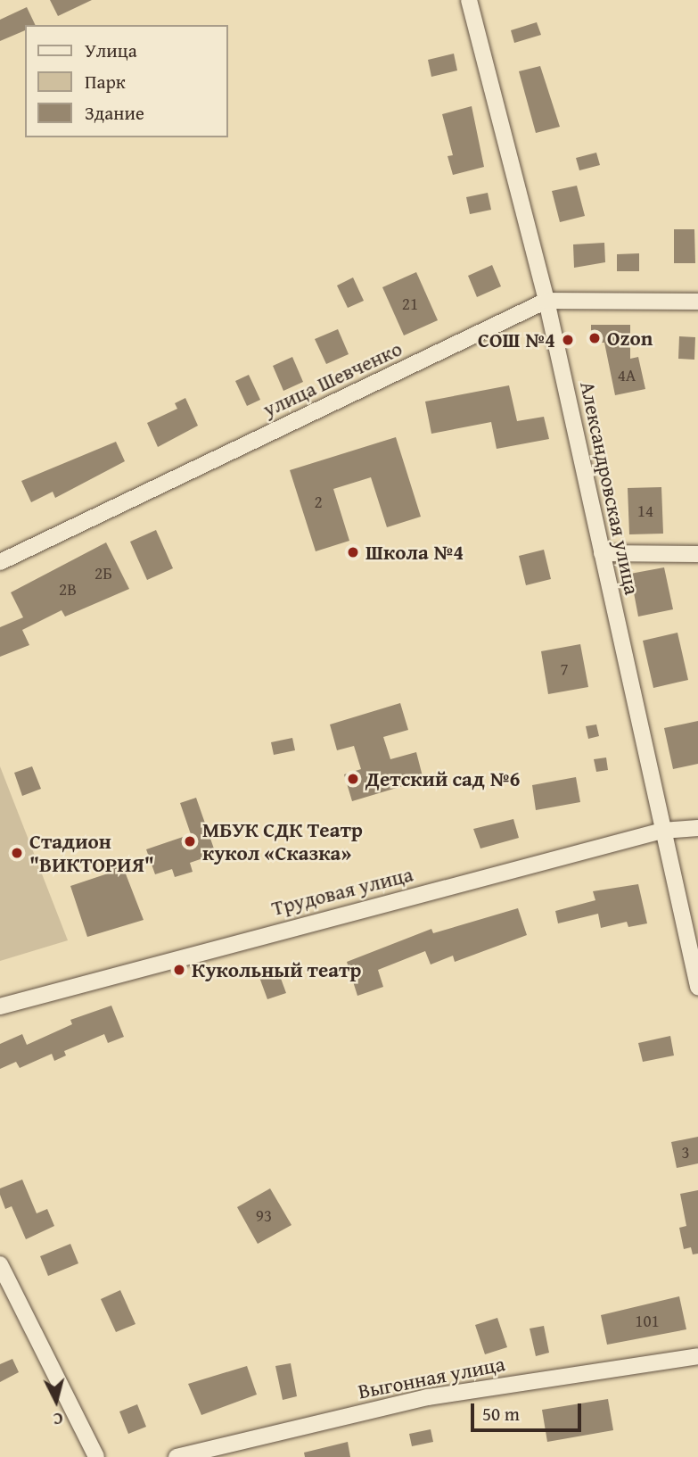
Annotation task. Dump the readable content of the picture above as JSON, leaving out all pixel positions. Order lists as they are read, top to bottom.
{
  "streets": {
    "street": [
      "улица Шевченко",
      "Александровская улица",
      "Трудовая улица",
      "Выгонная улица"
    ]
  },
  "crossings": [
    ["улица Шевченко", "Александровская улица"],
    ["Александровская улица", "Трудовая улица"]
  ],
  "places": [
    "Ozon",
    "СОШ №4",
    "Школа №4",
    "Детский сад №6",
    "МБУК СДК Театр кукол «Сказка»",
    "Стадион \"ВИКТОРИЯ\"",
    "Кукольный театр"
  ],
  "house_numbers": [
    "21",
    "4А",
    "2",
    "14",
    "2Б",
    "2В",
    "7",
    "3",
    "93",
    "101"
  ],
  "legend": ["Улица", "Парк", "Здание"],
  "scale_bar": "50 m",
  "north": "bottom"
}
